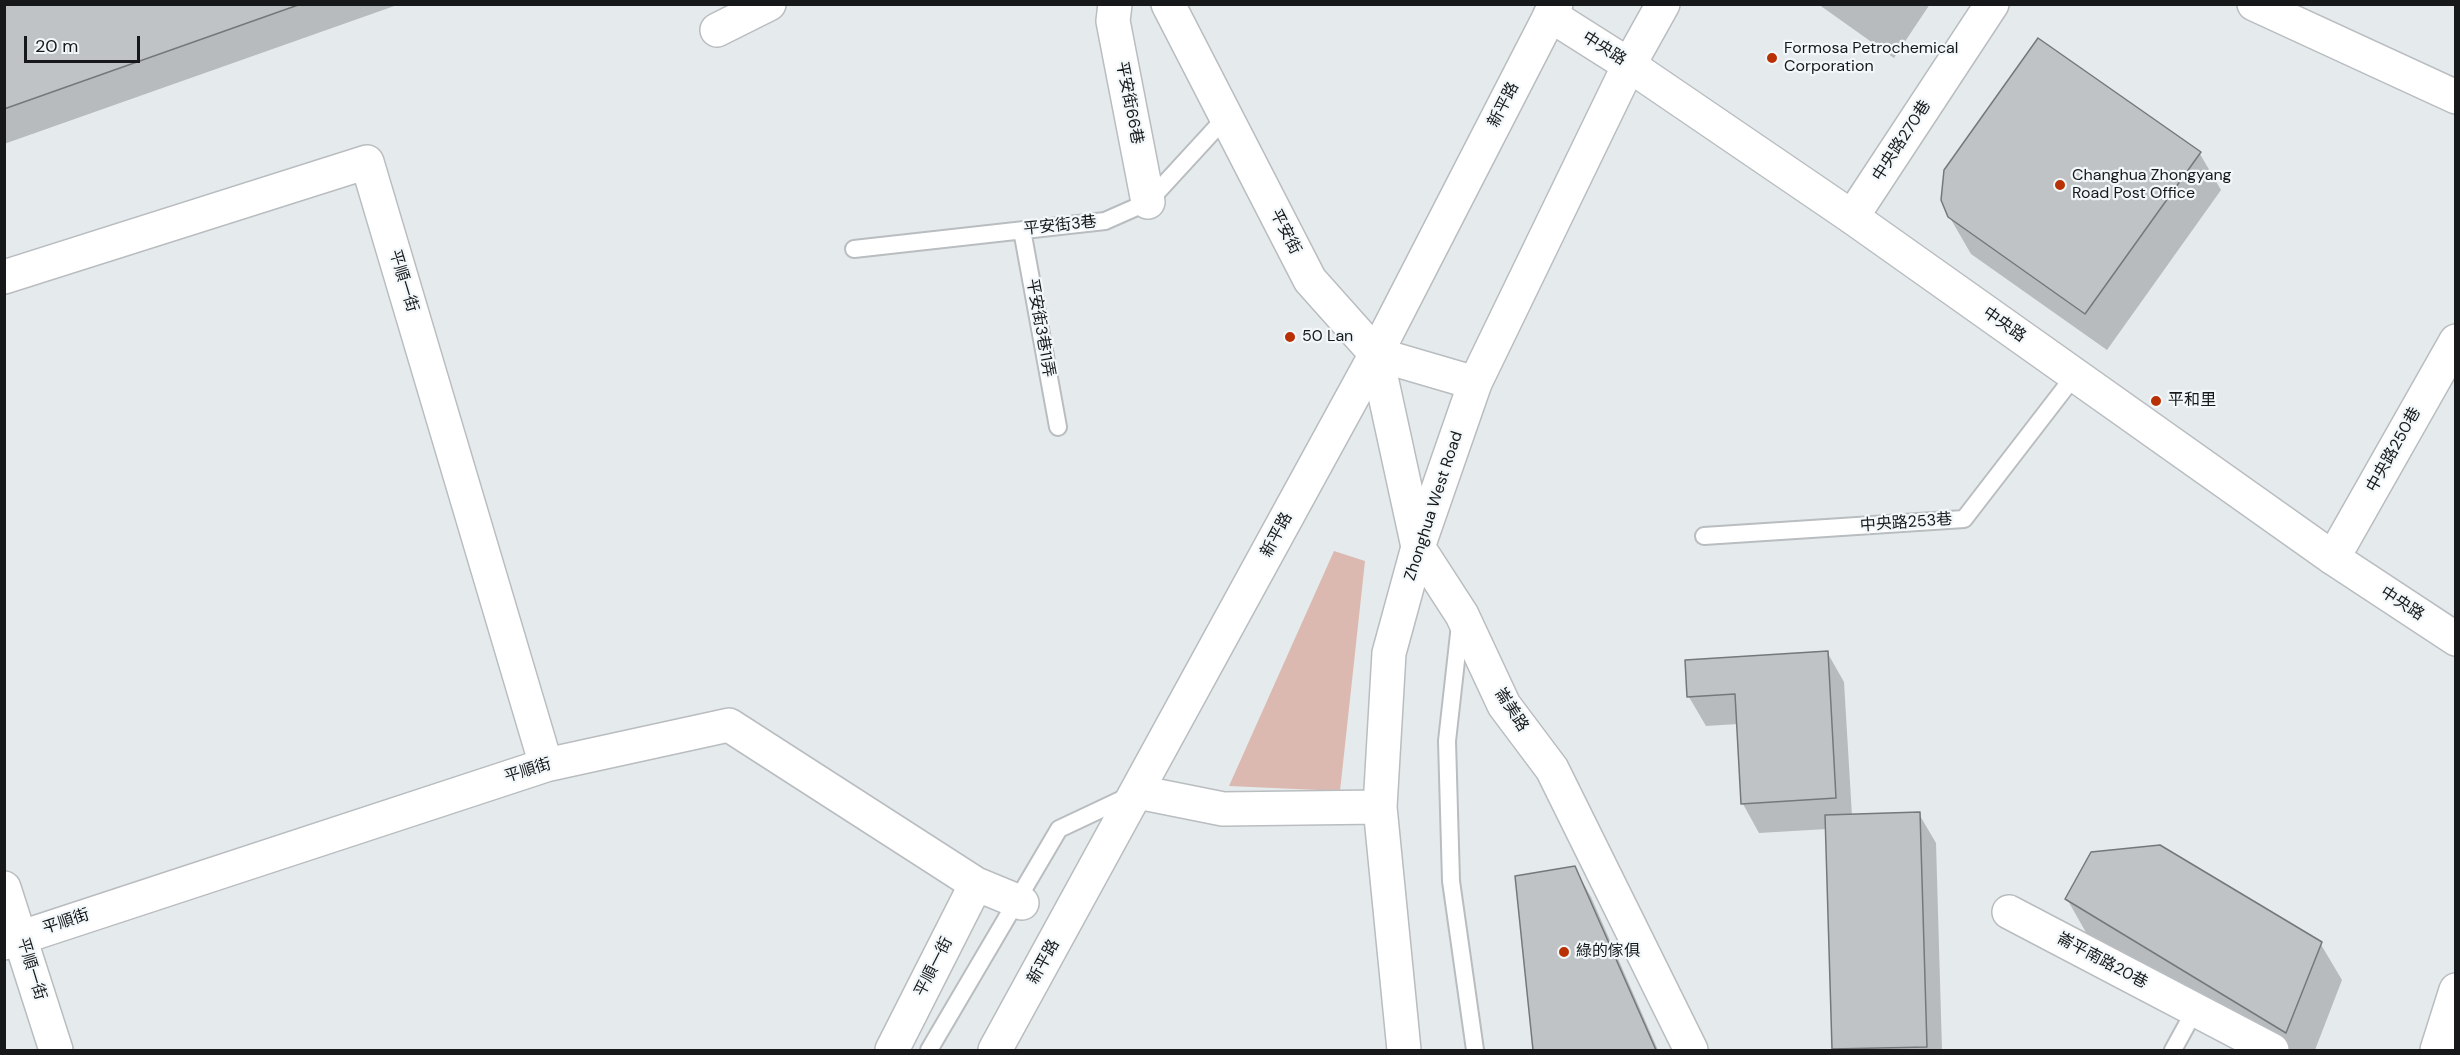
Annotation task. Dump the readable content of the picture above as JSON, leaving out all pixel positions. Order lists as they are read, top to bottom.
{
  "streets": {
    "street": [
      "中央路",
      "平安街66巷",
      "新平路",
      "中央路270巷",
      "平安街",
      "平順一街",
      "中央路250巷",
      "Zhonghua West Road",
      "崙美路",
      "平順街",
      "崙平南路20巷"
    ],
    "lane": ["平安街3巷", "平安街3巷11弄", "中央路253巷"]
  },
  "crossings": [
    ["中央路", "新平路"],
    ["中央路", "中央路270巷"],
    ["中央路", "中央路250巷"],
    ["中央路", "Zhonghua West Road"],
    ["中央路", "中央路253巷"],
    ["平安街66巷", "平安街3巷"],
    ["新平路", "平安街"],
    ["新平路", "崙美路"],
    ["平安街3巷", "平安街"],
    ["平安街3巷", "平安街3巷11弄"],
    ["平安街", "崙美路"],
    ["平順一街", "平順街"],
    ["Zhonghua West Road", "崙美路"]
  ],
  "places": [
    "Formosa Petrochemical Corporation",
    "Changhua Zhongyang Road Post Office",
    "50 Lan",
    "平和里",
    "綠的傢俱"
  ],
  "scale_bar": "20 m"
}
